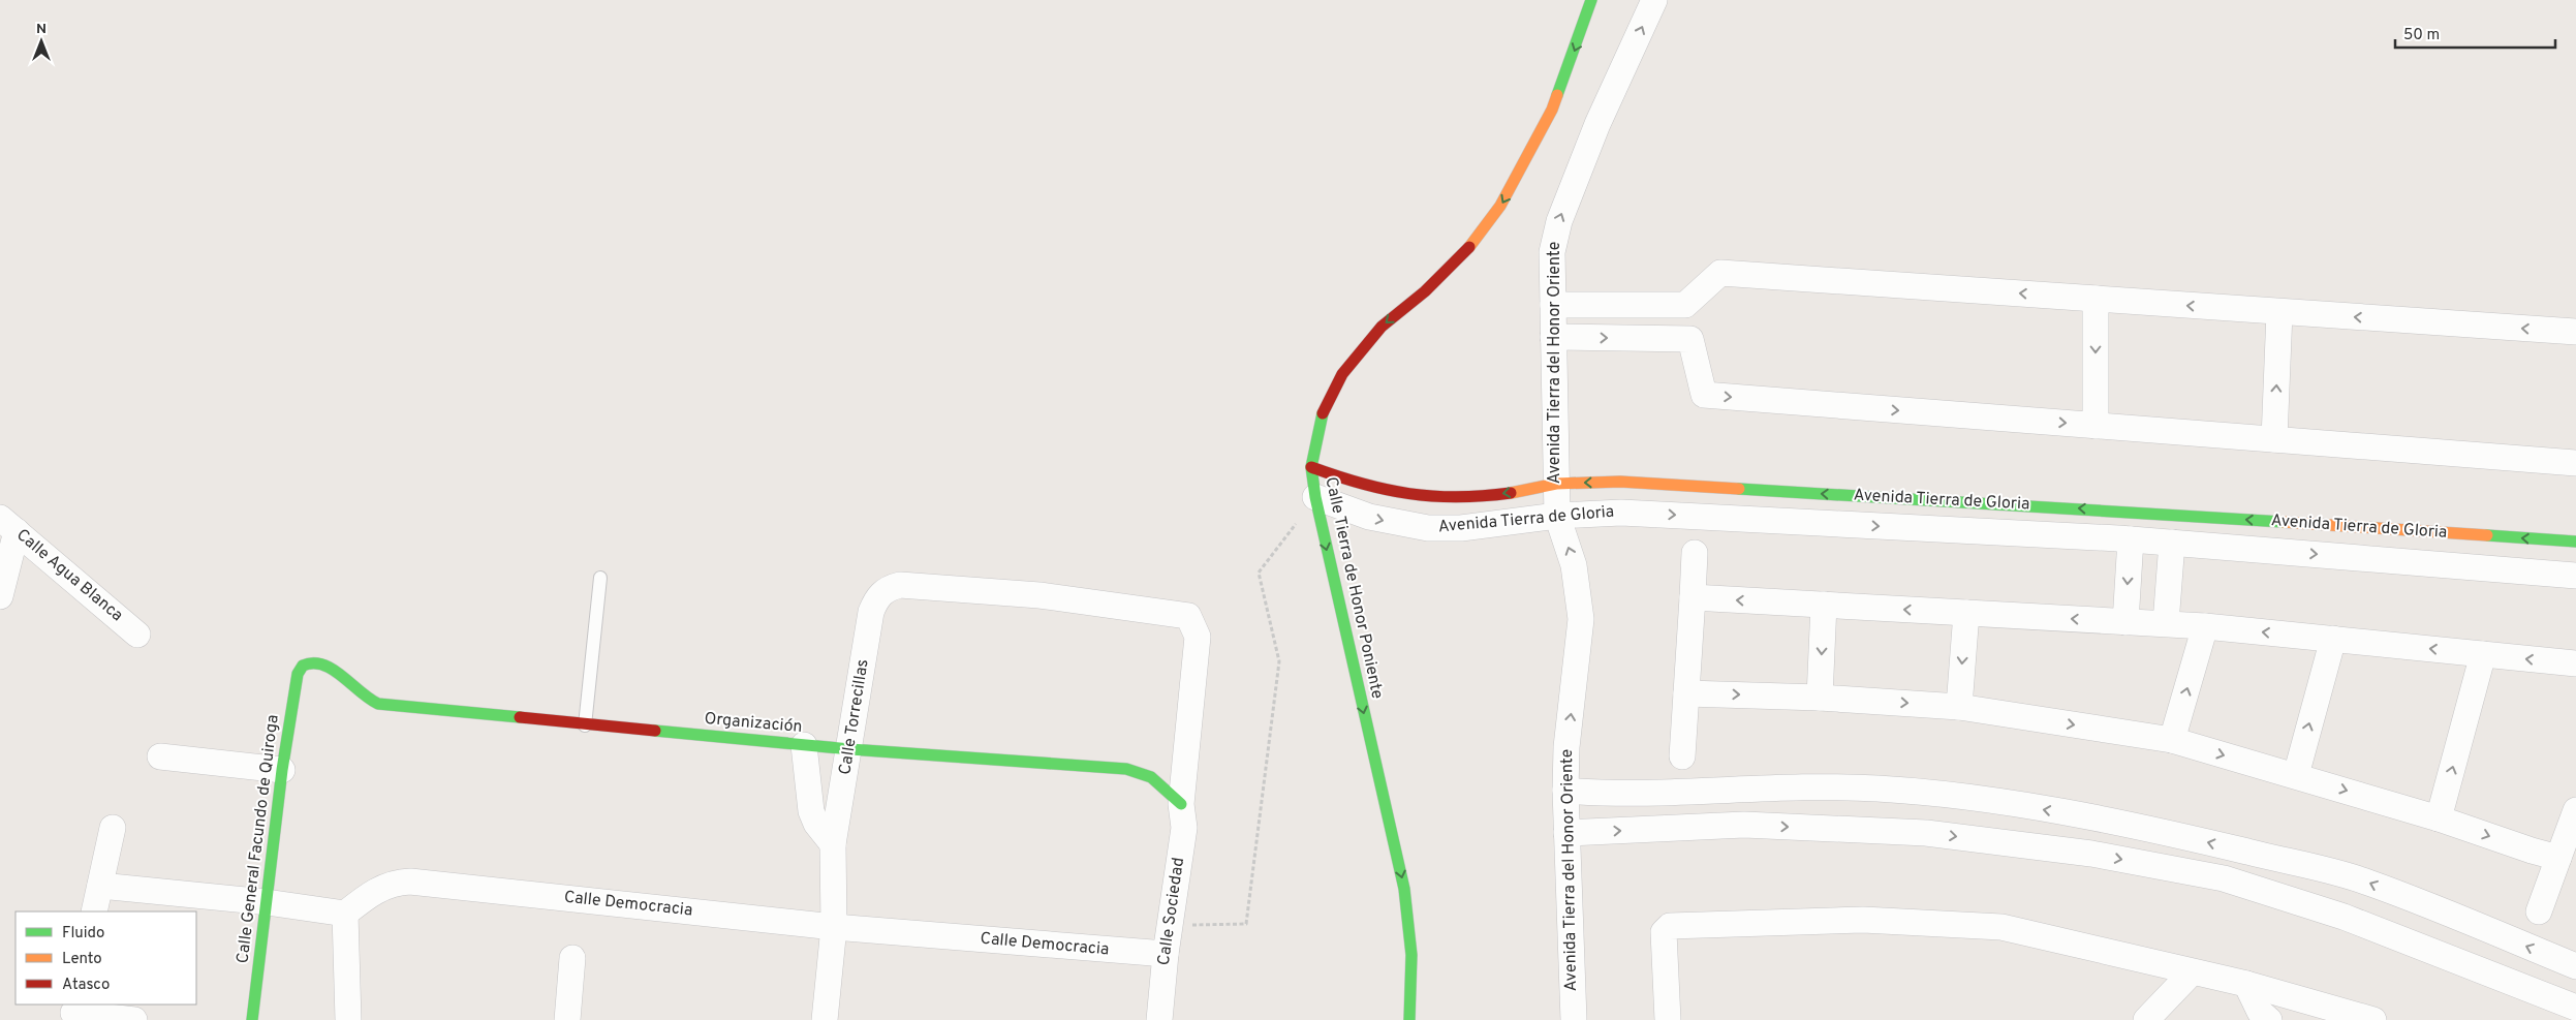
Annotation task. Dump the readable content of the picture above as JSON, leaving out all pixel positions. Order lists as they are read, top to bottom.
{
  "streets": {
    "street": [
      "Avenida Tierra del Honor Oriente",
      "Avenida Tierra de Gloria",
      "Calle Agua Blanca",
      "Calle Tierra de Honor Poniente",
      "Calle Torrecillas",
      "Organización",
      "Calle General Facundo de Quiroga",
      "Calle Democracia",
      "Calle Sociedad"
    ]
  },
  "crossings": [
    ["Avenida Tierra del Honor Oriente", "Avenida Tierra de Gloria"],
    ["Avenida Tierra de Gloria", "Calle Tierra de Honor Poniente"],
    ["Calle Torrecillas", "Organización"],
    ["Calle Torrecillas", "Calle Democracia"],
    ["Calle Torrecillas", "Calle Sociedad"],
    ["Organización", "Calle General Facundo de Quiroga"],
    ["Organización", "Calle Sociedad"],
    ["Calle Democracia", "Calle Sociedad"]
  ],
  "one_way": ["Calle Tierra de Honor Poniente"],
  "legend": ["Fluido", "Lento", "Atasco"],
  "scale_bar": "50 m",
  "north": "top"
}
